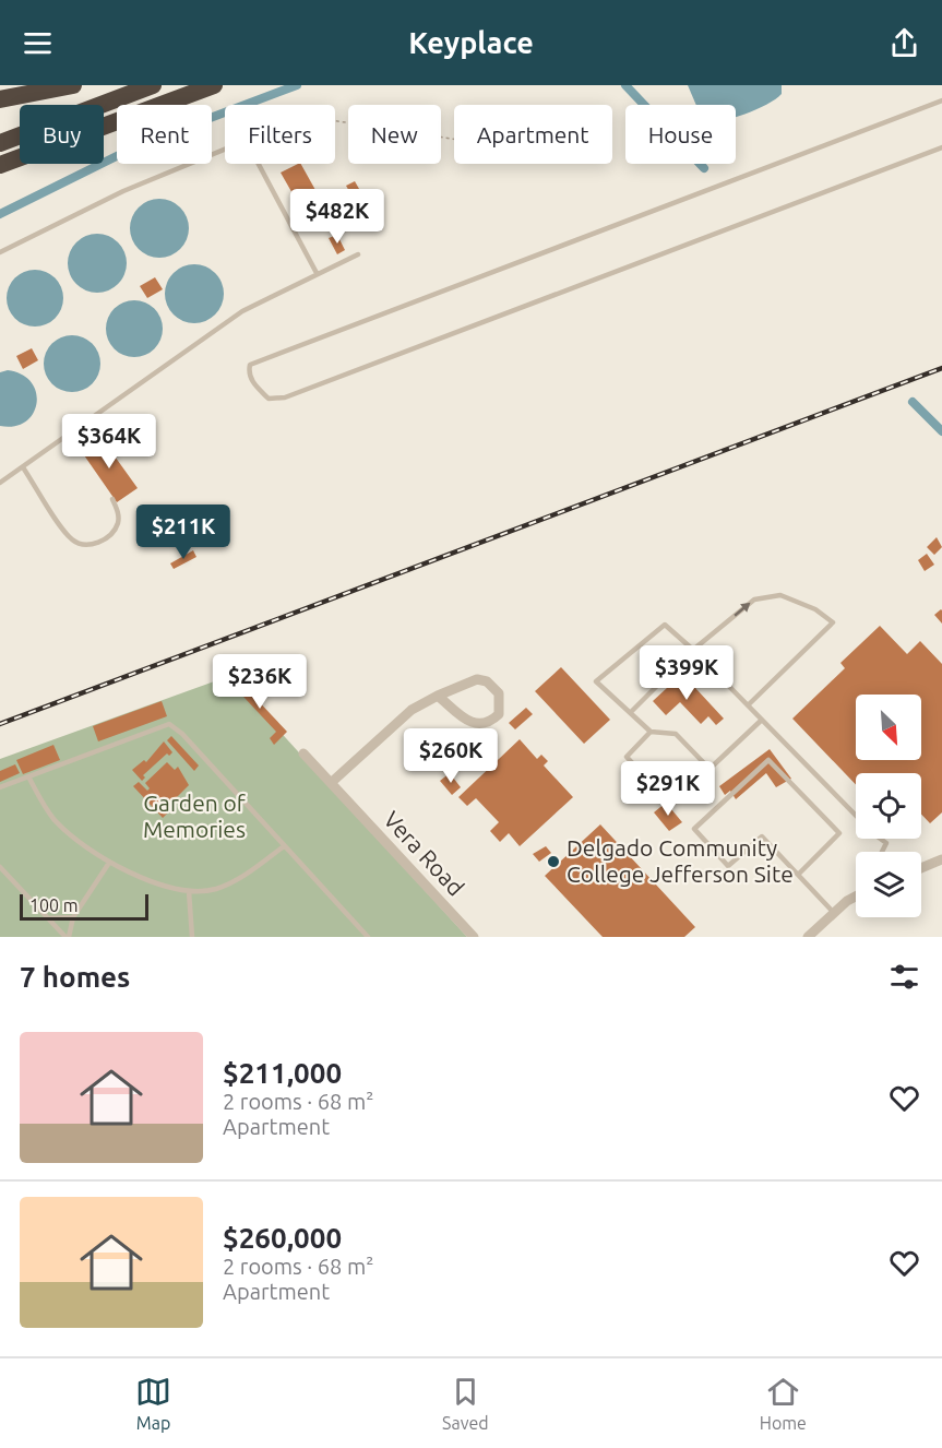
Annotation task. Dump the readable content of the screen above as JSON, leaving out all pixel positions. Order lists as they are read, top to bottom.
{
  "streets": {
    "street": ["Vera Road"]
  },
  "parks": ["Garden of Memories"],
  "places": ["Delgado Community College Jefferson Site"],
  "scale_bar": "100 m",
  "north": "bottom right",
  "page": {
    "header": "Keyplace",
    "chip": [
      "Buy",
      "Rent",
      "Filters",
      "New",
      "Apartment",
      "House"
    ],
    "price": [
      "$482K",
      "$364K",
      "$211K",
      "$399K",
      "$236K",
      "$260K",
      "$291K"
    ],
    "scale": "100 m",
    "heading": "7 homes",
    "list": [
      {
        "name": "$211,000",
        "note": "2 rooms · 68 m² · Apartment"
      },
      {
        "name": "$260,000",
        "note": "2 rooms · 68 m² · Apartment"
      }
    ],
    "tabs": ["Map", "Saved", "Home"]
  }
}
